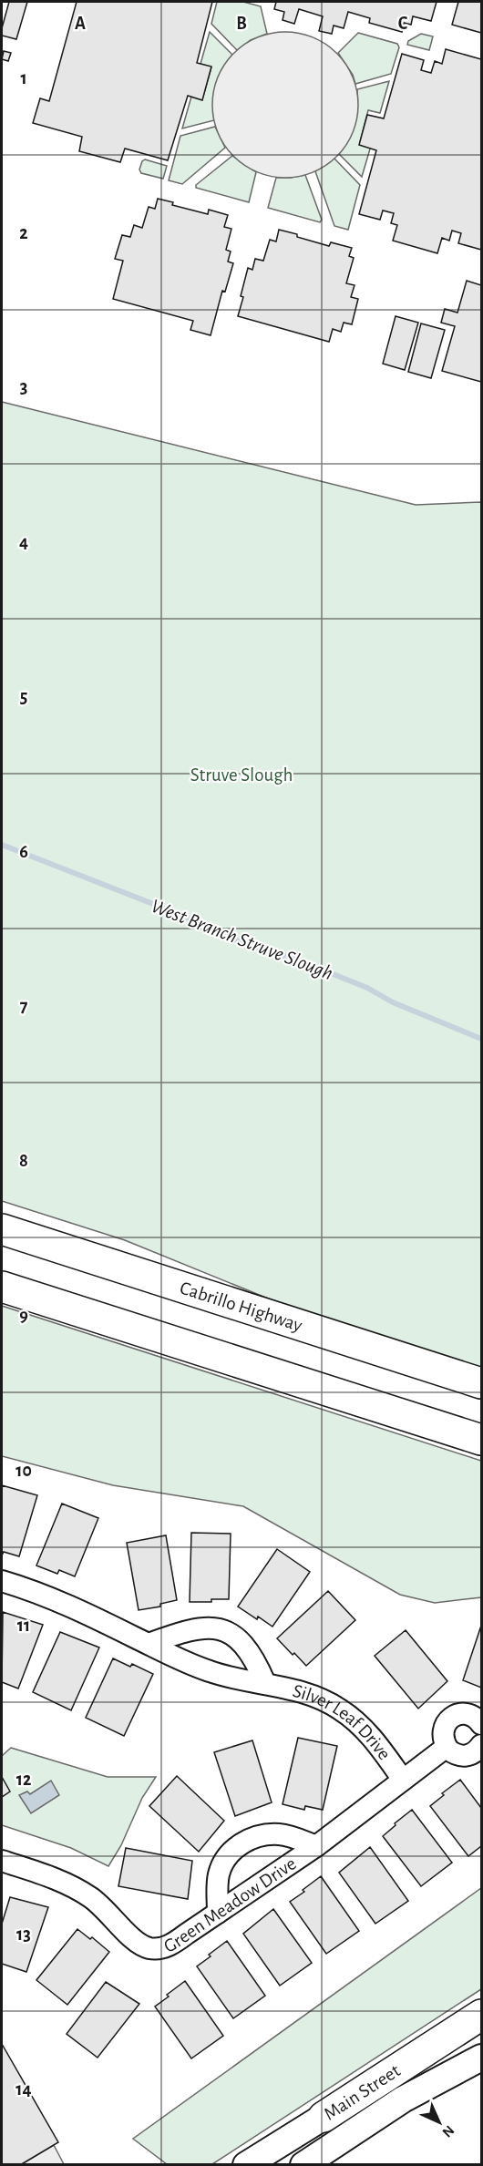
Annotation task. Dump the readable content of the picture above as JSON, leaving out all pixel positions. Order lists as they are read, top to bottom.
{
  "streets": {
    "highway": ["Cabrillo Highway"],
    "main road": ["Main Street"],
    "street": ["Silver Leaf Drive", "Green Meadow Drive"]
  },
  "crossings": [
    ["Silver Leaf Drive", "Green Meadow Drive"]
  ],
  "water": ["West Branch Struve Slough"],
  "parks": ["Struve Slough"],
  "north": "bottom right",
  "grid": {
    "columns": ["A", "B", "C"],
    "rows": [
      "1",
      "2",
      "3",
      "4",
      "5",
      "6",
      "7",
      "8",
      "9",
      "10",
      "11",
      "12",
      "13",
      "14"
    ]
  }
}
